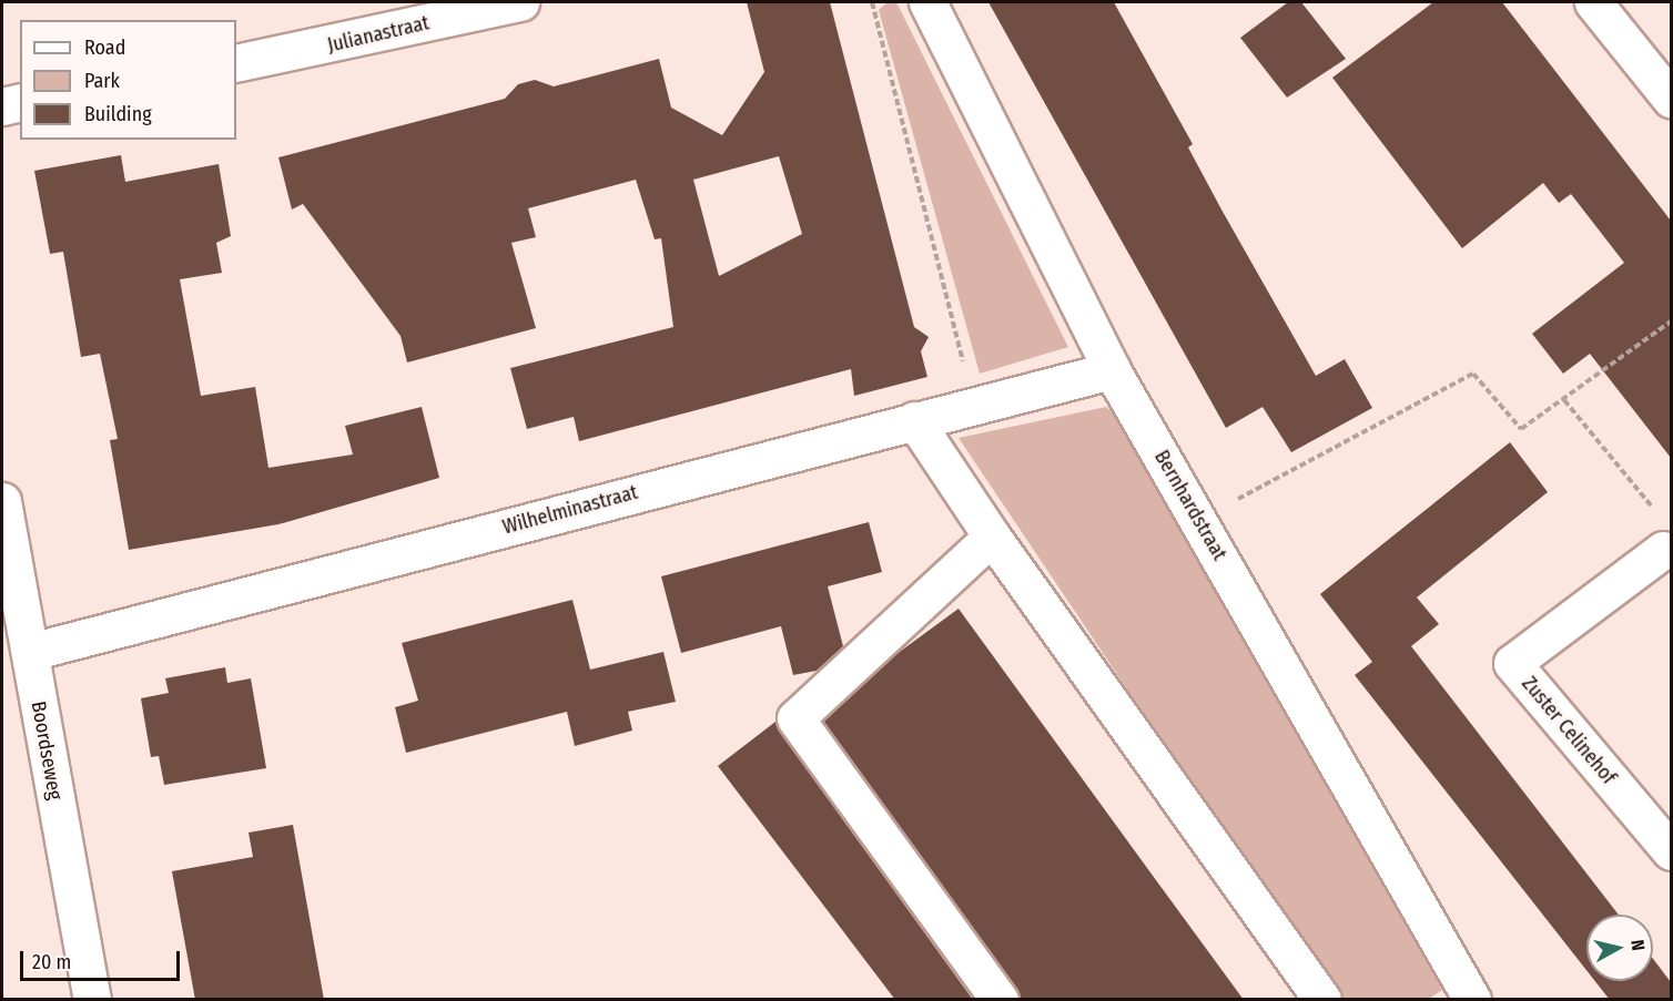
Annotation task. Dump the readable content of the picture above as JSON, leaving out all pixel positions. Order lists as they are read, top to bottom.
{
  "streets": {
    "street": [
      "Julianastraat",
      "Bernhardstraat",
      "Wilhelminastraat",
      "Zuster Celinehof",
      "Boordseweg"
    ]
  },
  "crossings": [
    ["Bernhardstraat", "Wilhelminastraat"],
    ["Wilhelminastraat", "Boordseweg"]
  ],
  "legend": ["Road", "Park", "Building"],
  "scale_bar": "20 m",
  "north": "right"
}
